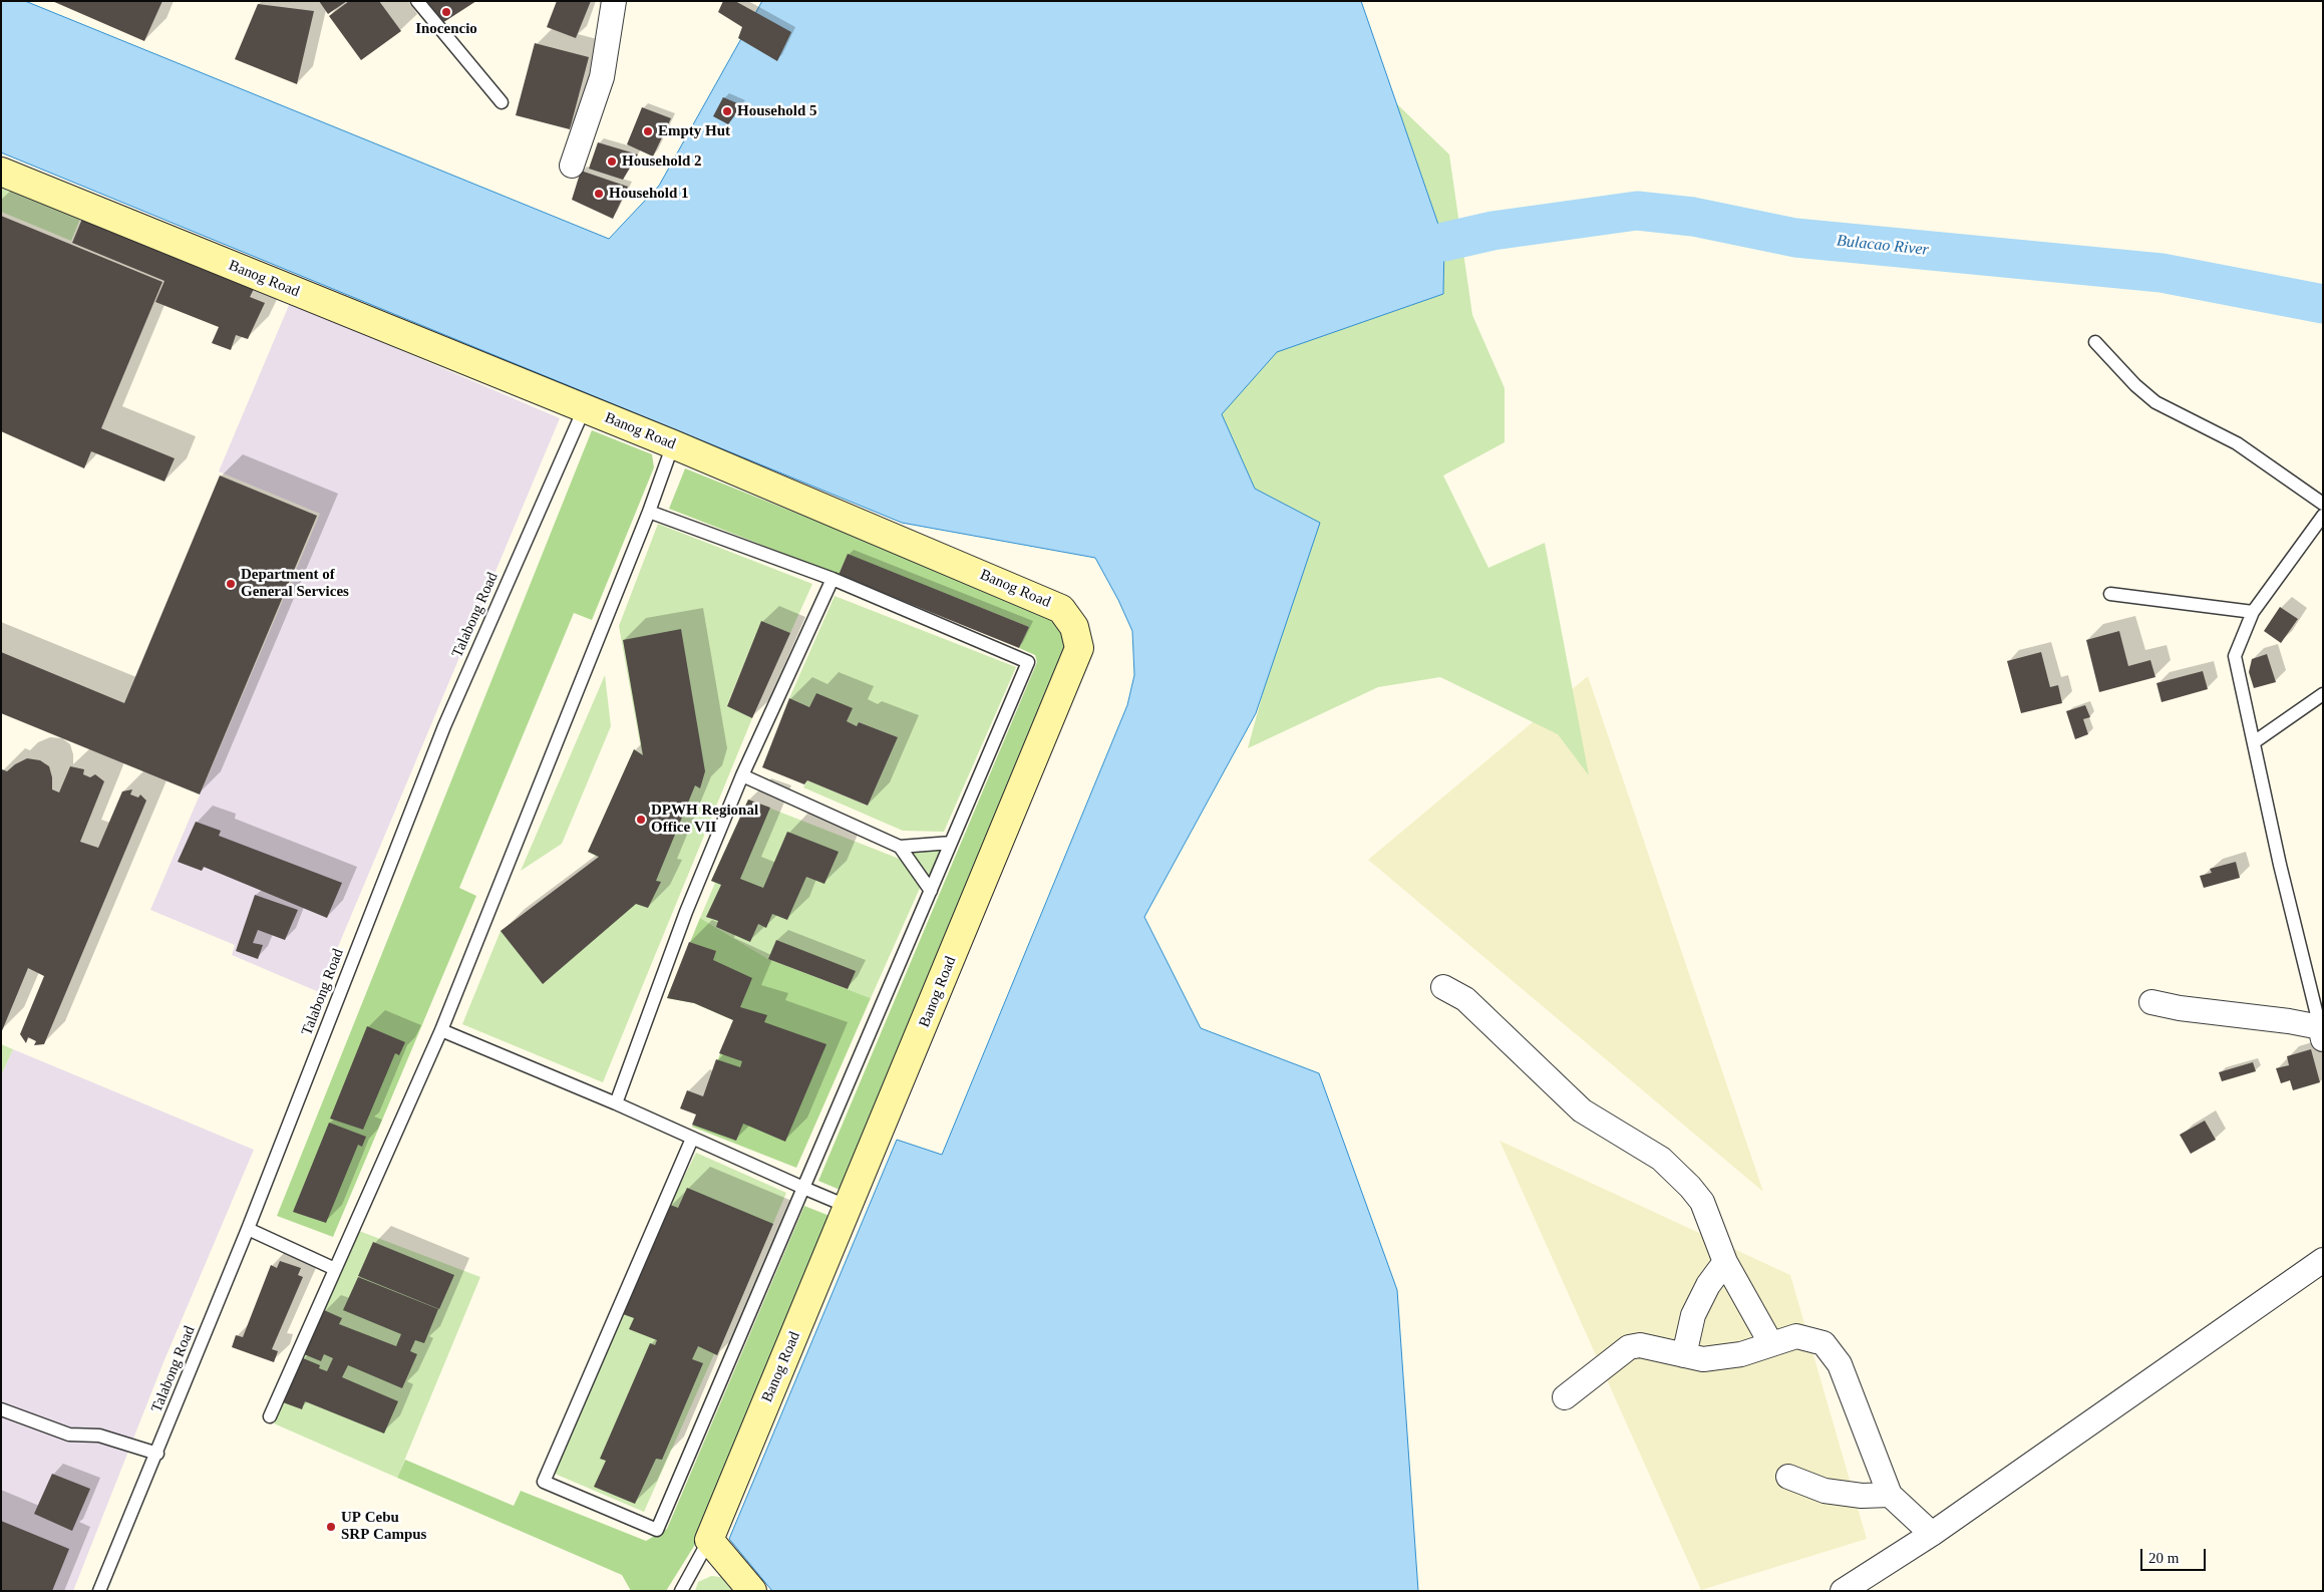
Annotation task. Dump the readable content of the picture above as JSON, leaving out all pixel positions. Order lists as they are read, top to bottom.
{
  "streets": {
    "street": ["Banog Road"],
    "lane": ["Talabong Road"]
  },
  "crossings": [
    ["Banog Road", "Talabong Road"]
  ],
  "water": ["Bulacao River"],
  "places": [
    "Inocencio",
    "Household 5",
    "Empty Hut",
    "Household 2",
    "Household 1",
    "Department of General Services",
    "DPWH Regional Office VII",
    "UP Cebu SRP Campus"
  ],
  "scale_bar": "20 m"
}
